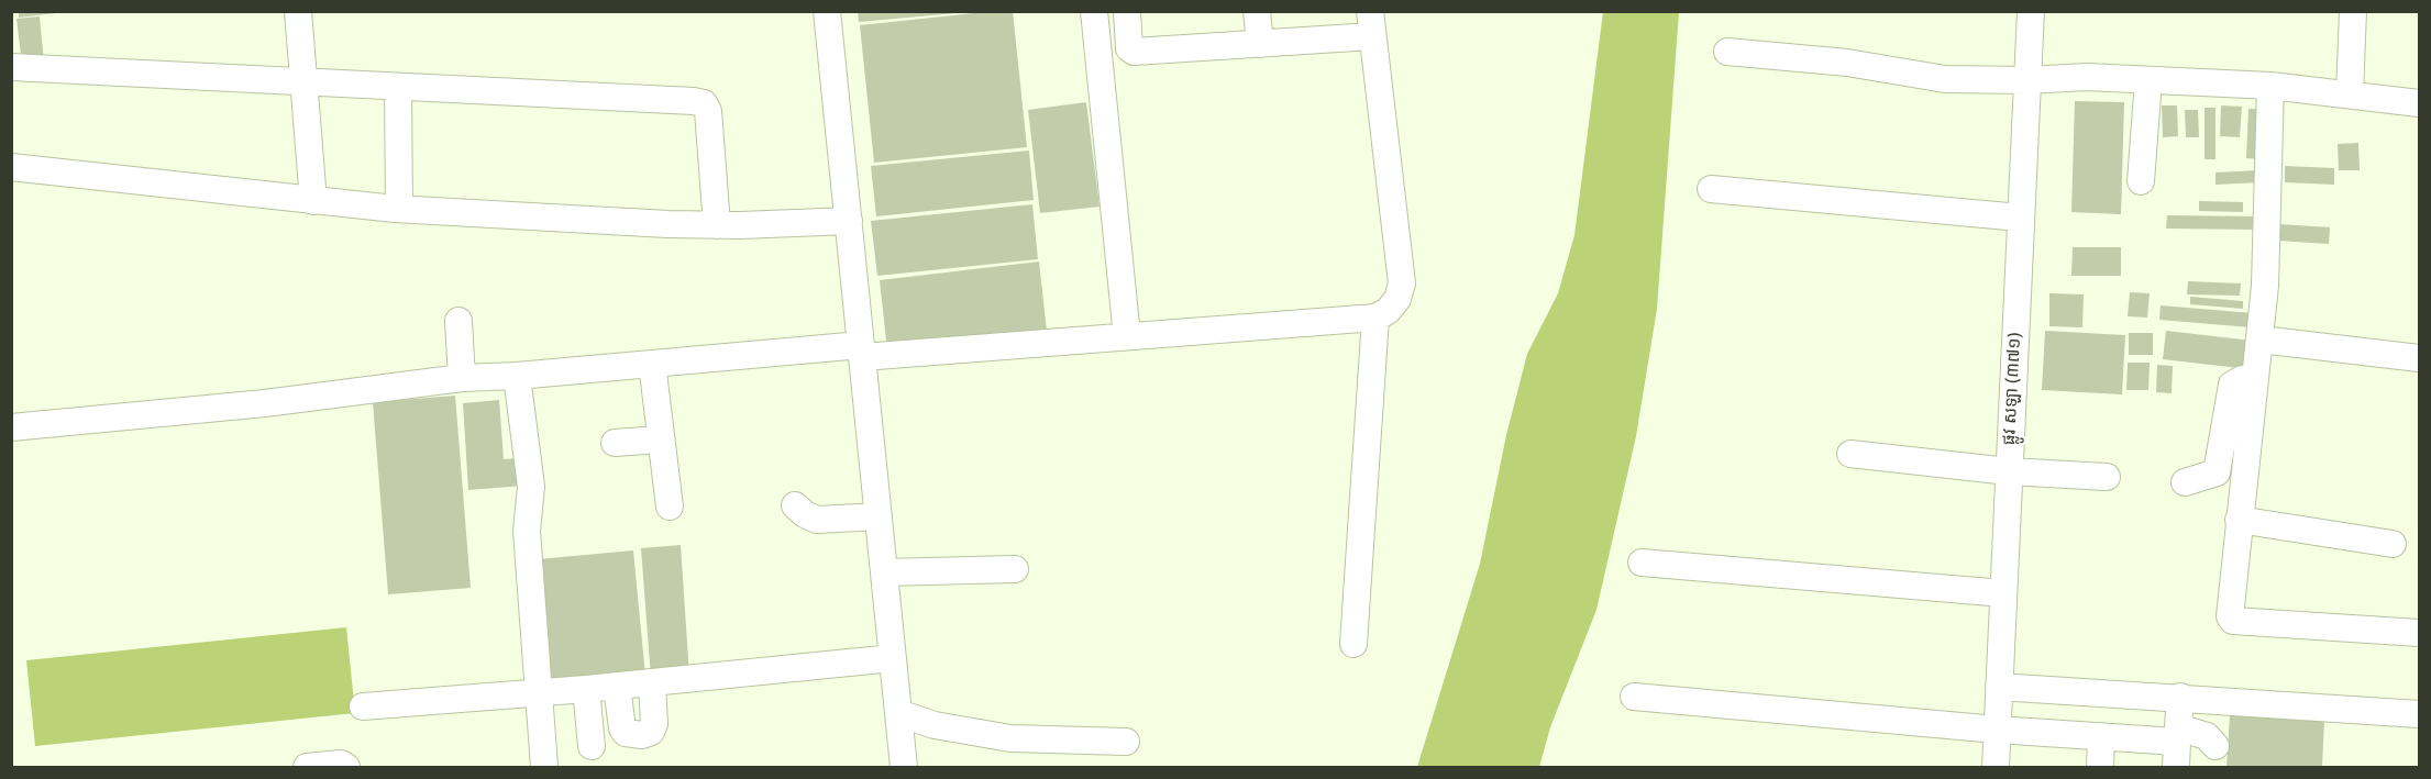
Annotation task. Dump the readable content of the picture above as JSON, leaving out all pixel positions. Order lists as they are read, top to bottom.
{
  "streets": {
    "street": ["ផ្លូវ សឡា (៣៧១)"]
  }
}
